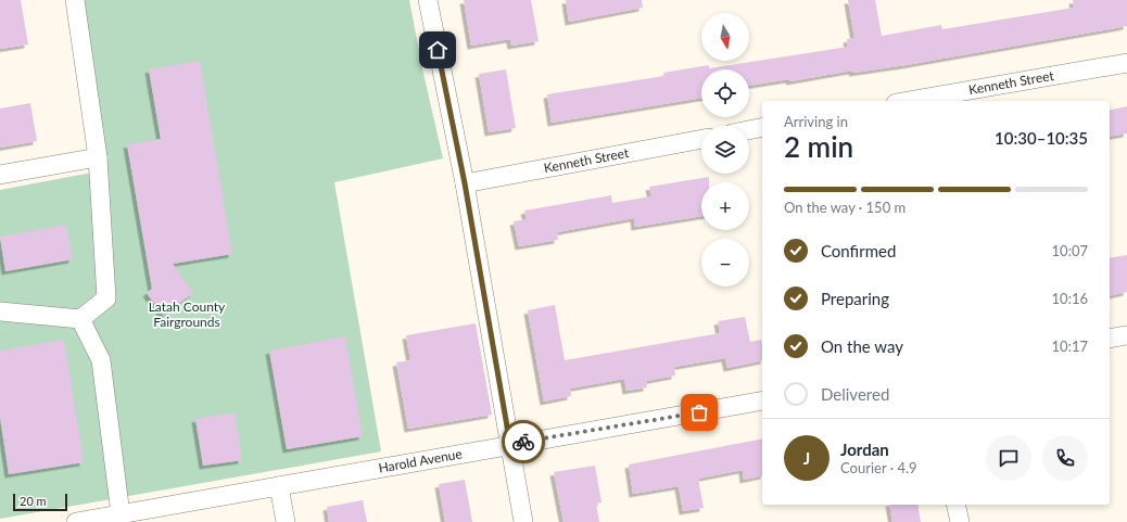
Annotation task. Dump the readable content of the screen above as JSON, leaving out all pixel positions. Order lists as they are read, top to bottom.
{
  "streets": {
    "street": ["Kenneth Street", "Harold Avenue"]
  },
  "parks": ["Latah County Fairgrounds"],
  "scale_bar": "20 m",
  "north": "bottom",
  "page": {
    "map_buttons": ["+", "−"],
    "heading": ["2 min", "Arriving in", "10:30–10:35"],
    "panel": ["Jordan", "Courier · 4.9"],
    "bar": "On the way · 150 m",
    "list": [
      ["Confirmed", "10:07"],
      ["Preparing", "10:16"],
      ["On the way", "10:17"],
      "Delivered"
    ],
    "round": "J",
    "scale": "20 m"
  }
}
